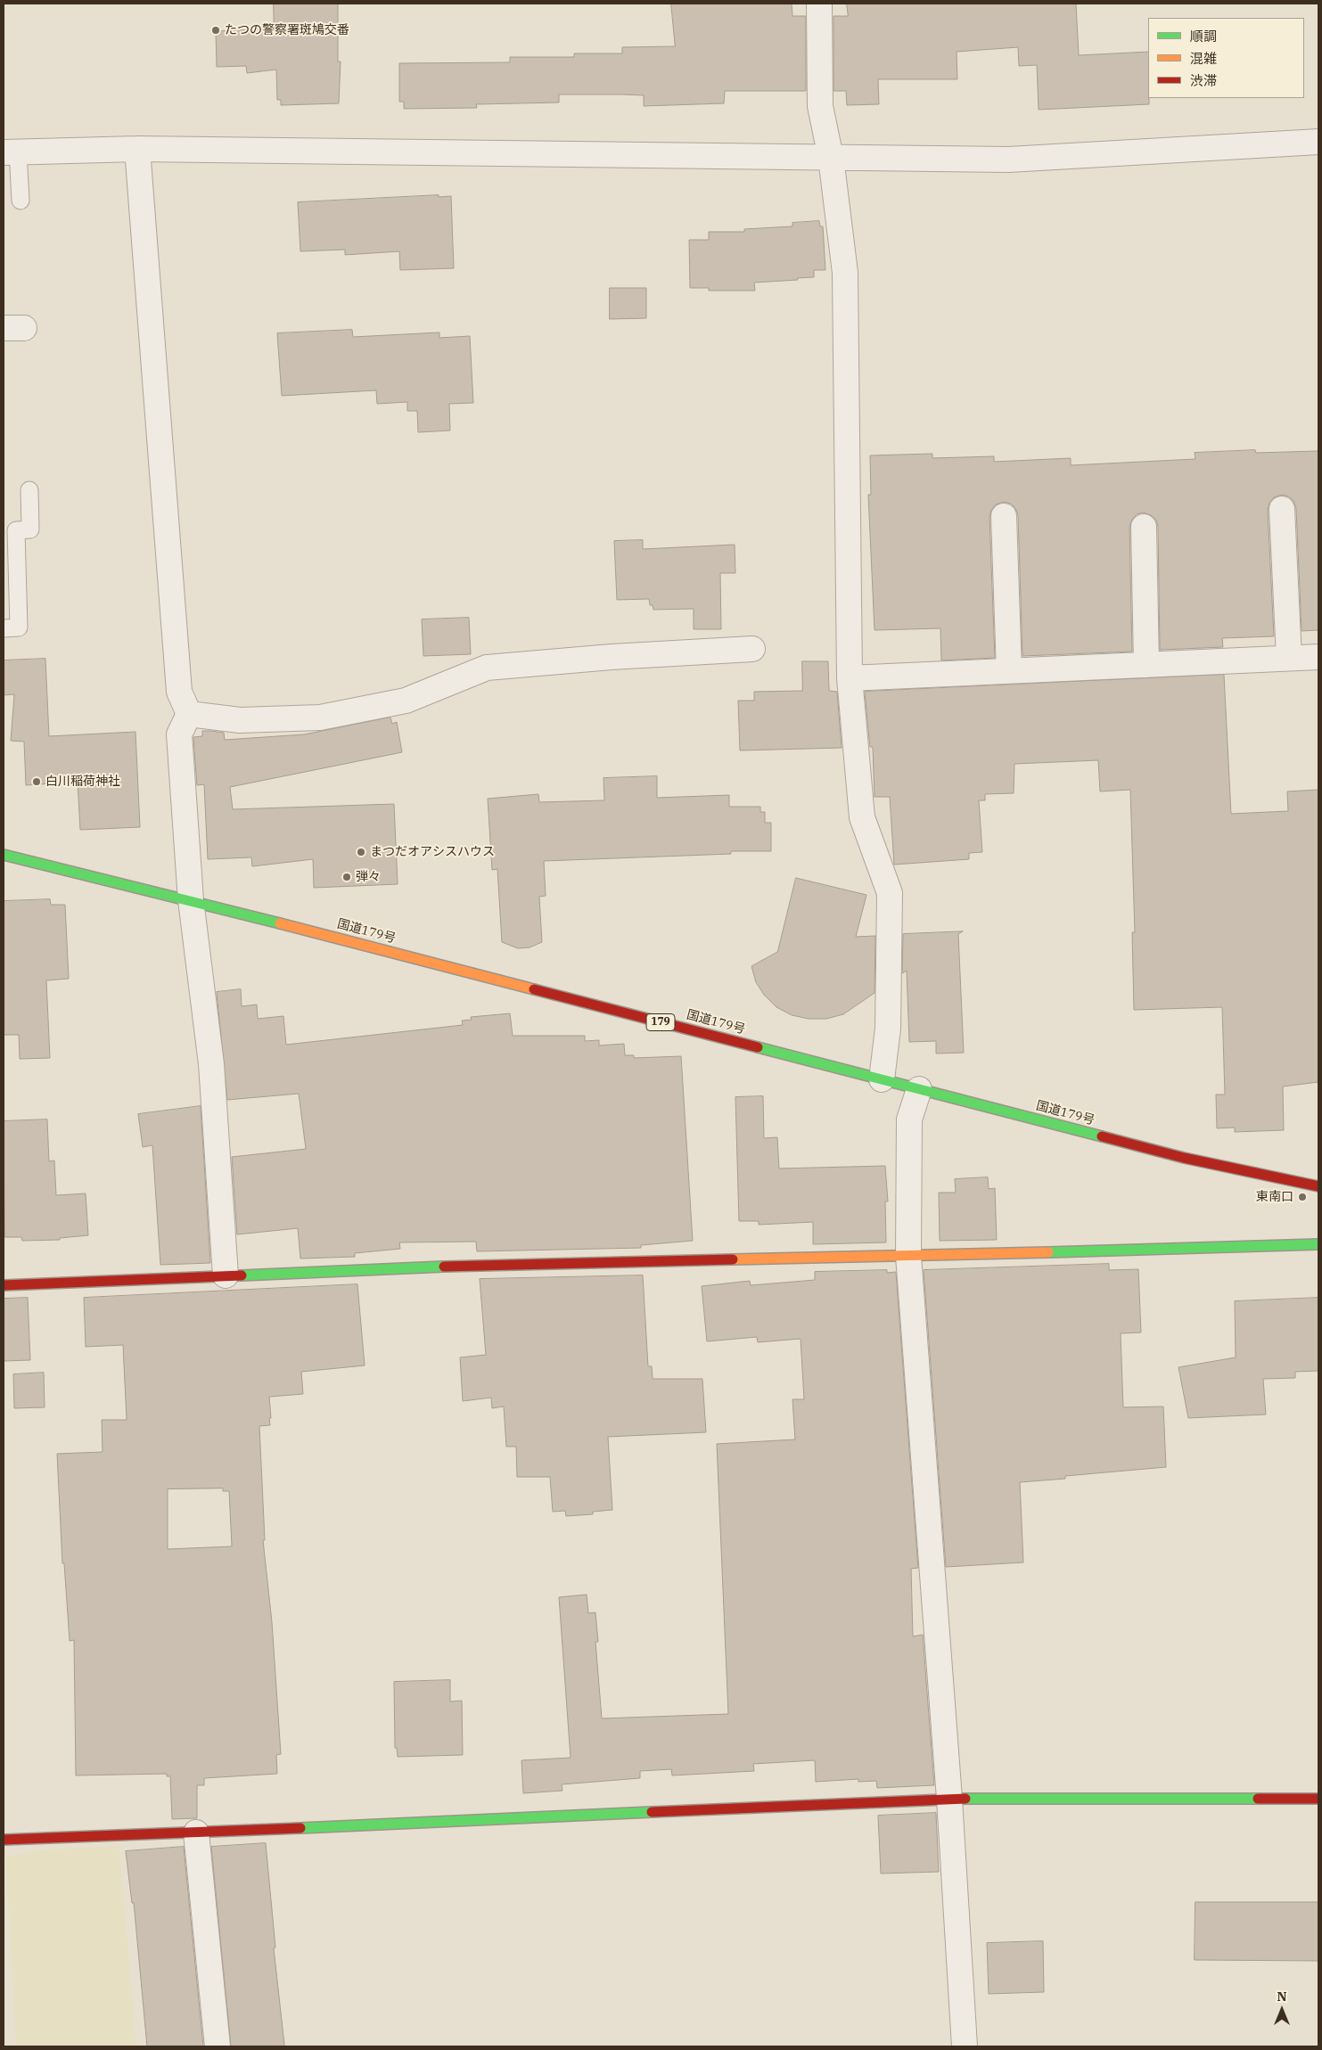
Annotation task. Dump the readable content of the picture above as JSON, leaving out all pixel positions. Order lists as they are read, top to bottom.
{
  "streets": {
    "main road": ["国道179号", "179"]
  },
  "places": [
    "たつの警察署斑鳩交番",
    "白川稲荷神社",
    "まつだオアシスハウス",
    "弾々",
    "東南口"
  ],
  "legend": ["順調", "混雑", "渋滞"],
  "north": "top"
}
